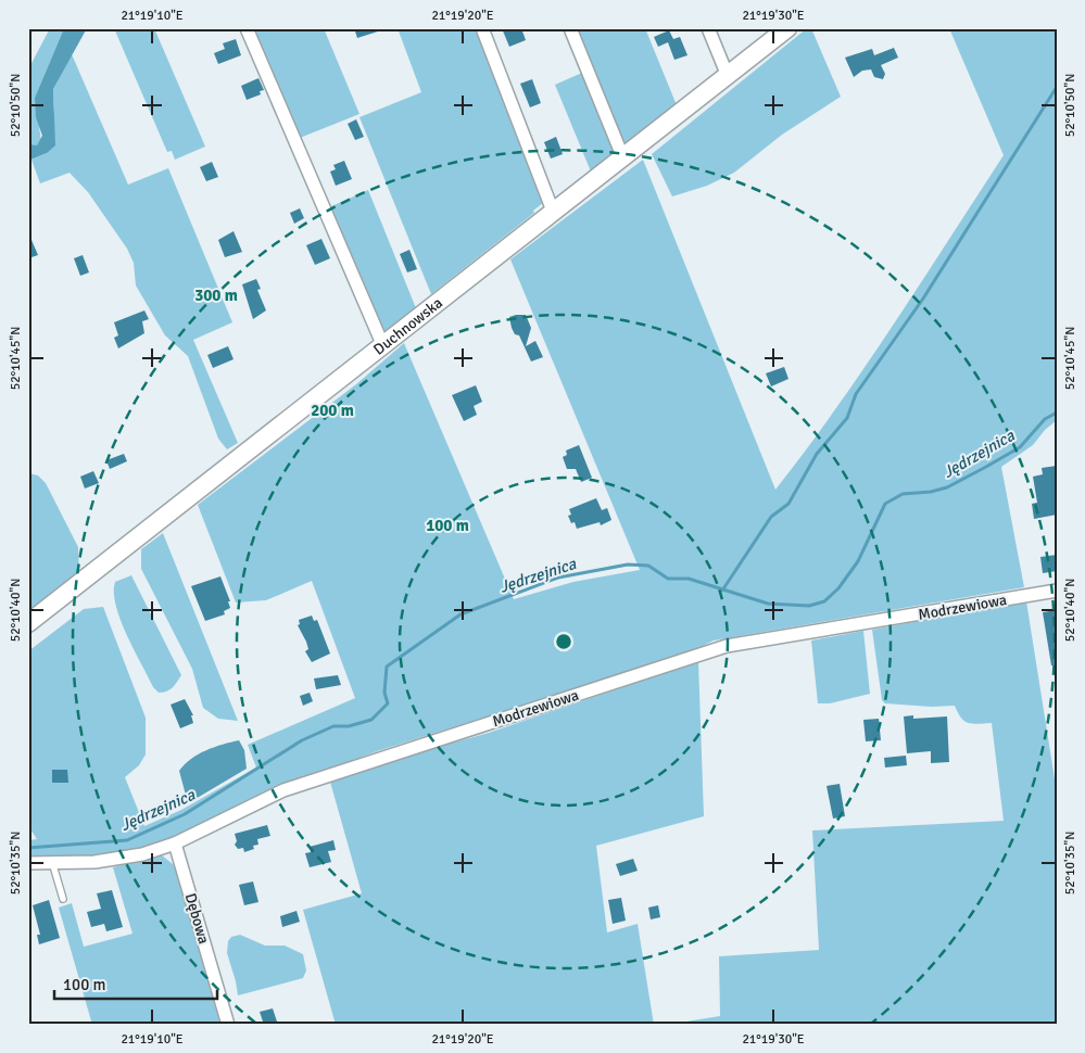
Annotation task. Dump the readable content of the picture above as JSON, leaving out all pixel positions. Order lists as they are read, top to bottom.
{
  "streets": {
    "street": ["Duchnowska", "Modrzewiowa", "Dębowa"]
  },
  "crossings": [
    ["Modrzewiowa", "Dębowa"]
  ],
  "water": ["Jędrzejnica"],
  "scale_bar": "100 m",
  "coordinates": [
    "21°19'10\"E",
    "21°19'20\"E",
    "21°19'30\"E",
    "52°10'50\"N",
    "52°10'45\"N",
    "52°10'40\"N",
    "52°10'35\"N"
  ],
  "rings": ["300 m", "200 m", "100 m"]
}
